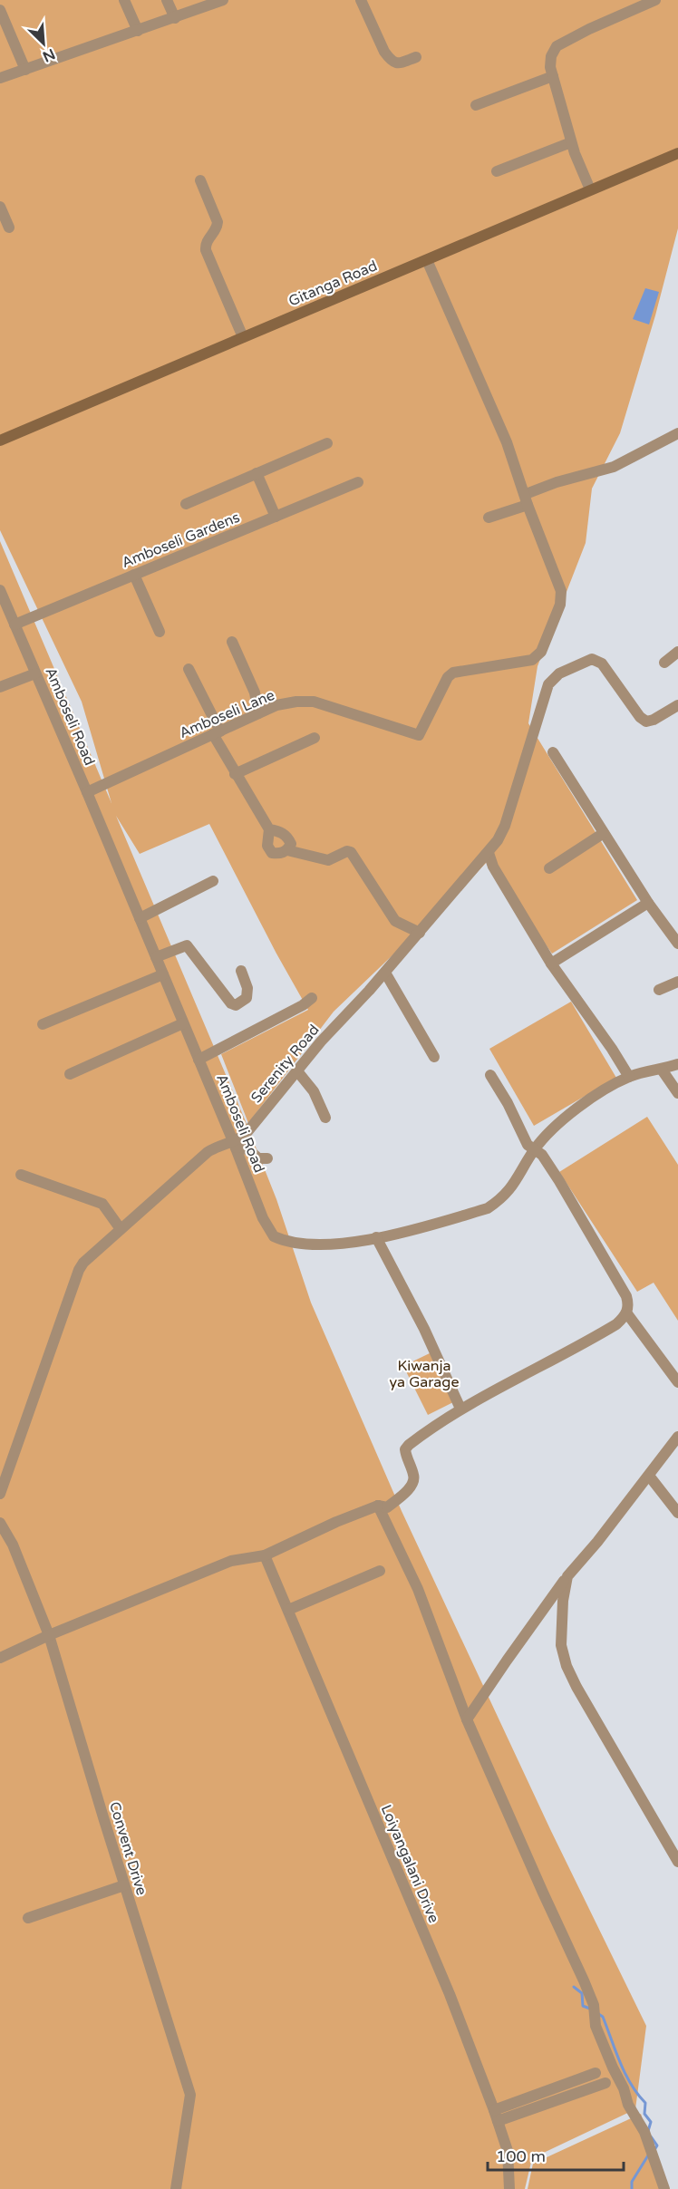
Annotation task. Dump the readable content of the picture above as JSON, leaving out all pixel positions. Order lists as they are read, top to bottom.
{
  "streets": {
    "main road": ["Gitanga Road"],
    "street": [
      "Amboseli Gardens",
      "Amboseli Lane",
      "Amboseli Road",
      "Serenity Road",
      "Convent Drive",
      "Loiyangalani Drive"
    ]
  },
  "crossings": [
    ["Amboseli Gardens", "Amboseli Road"],
    ["Amboseli Lane", "Amboseli Road"],
    ["Amboseli Road", "Serenity Road"]
  ],
  "parks": ["Kiwanja ya Garage"],
  "scale_bar": "100 m",
  "north": "bottom right"
}
